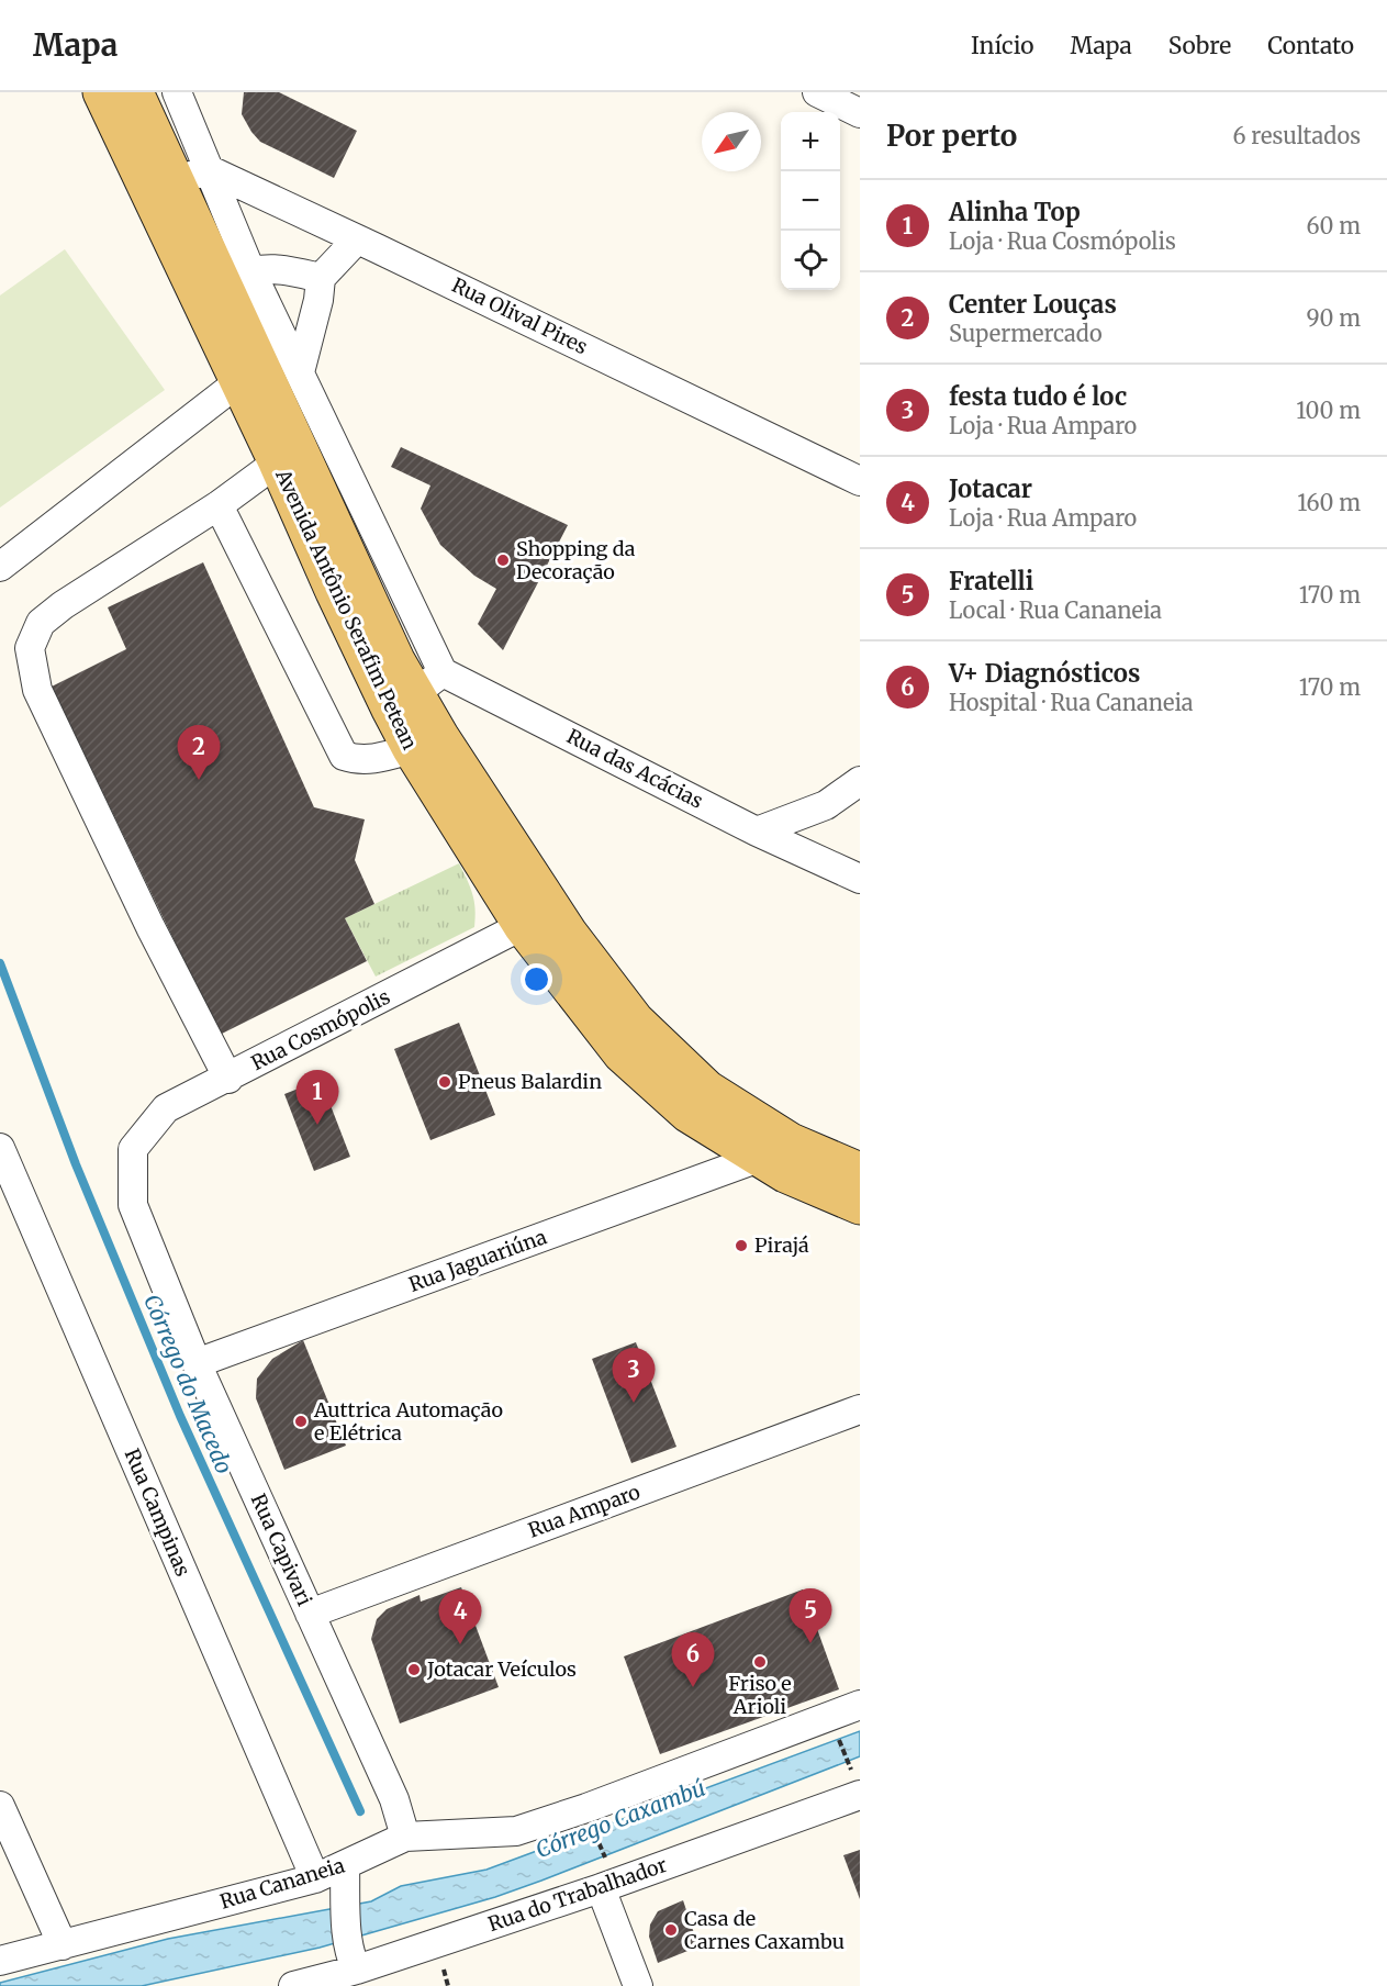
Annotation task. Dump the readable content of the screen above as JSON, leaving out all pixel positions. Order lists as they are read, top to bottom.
{
  "streets": {
    "main road": ["Avenida Antônio Serafim Petean"],
    "street": [
      "Rua Olival Pires",
      "Rua das Acácias",
      "Rua Cosmópolis",
      "Rua Jaguariúna",
      "Rua Amparo",
      "Rua Campinas",
      "Rua Capivari",
      "Rua Cananeia",
      "Rua do Trabalhador"
    ]
  },
  "crossings": [
    ["Rua Olival Pires", "Avenida Antônio Serafim Petean"],
    ["Avenida Antônio Serafim Petean", "Rua das Acácias"],
    ["Avenida Antônio Serafim Petean", "Rua Cosmópolis"],
    ["Avenida Antônio Serafim Petean", "Rua Jaguariúna"],
    ["Rua Cosmópolis", "Rua Capivari"],
    ["Rua Jaguariúna", "Rua Capivari"],
    ["Rua Amparo", "Rua Capivari"],
    ["Rua Campinas", "Rua Cananeia"],
    ["Rua Capivari", "Rua Cananeia"]
  ],
  "water": ["Córrego do Macedo", "Córrego Caxambú"],
  "places": [
    "Shopping da Decoração",
    "Pneus Balardin",
    "Pirajá",
    "Auttrica Automação e Elétrica",
    "Friso e Arioli",
    "Jotacar Veículos",
    "Casa de Carnes Caxambu"
  ],
  "north": "bottom left",
  "page": {
    "header": "Mapa",
    "nav": [
      "Início",
      "Mapa",
      "Sobre",
      "Contato"
    ],
    "heading": ["Por perto", "6 resultados"],
    "map_buttons": ["+", "−"],
    "list": [
      {
        "mark": "1",
        "name": "Alinha Top",
        "note": "Loja · Rua Cosmópolis",
        "value": "60 m"
      },
      {
        "mark": "2",
        "name": "Center Louças",
        "note": "Supermercado",
        "value": "90 m"
      },
      {
        "mark": "3",
        "name": "festa tudo é loc",
        "note": "Loja · Rua Amparo",
        "value": "100 m"
      },
      {
        "mark": "4",
        "name": "Jotacar",
        "note": "Loja · Rua Amparo",
        "value": "160 m"
      },
      {
        "mark": "5",
        "name": "Fratelli",
        "note": "Local · Rua Cananeia",
        "value": "170 m"
      },
      {
        "mark": "6",
        "name": "V+ Diagnósticos",
        "note": "Hospital · Rua Cananeia",
        "value": "170 m"
      }
    ],
    "pins": [
      "2",
      "1",
      "3",
      "5",
      "4",
      "6"
    ]
  }
}
